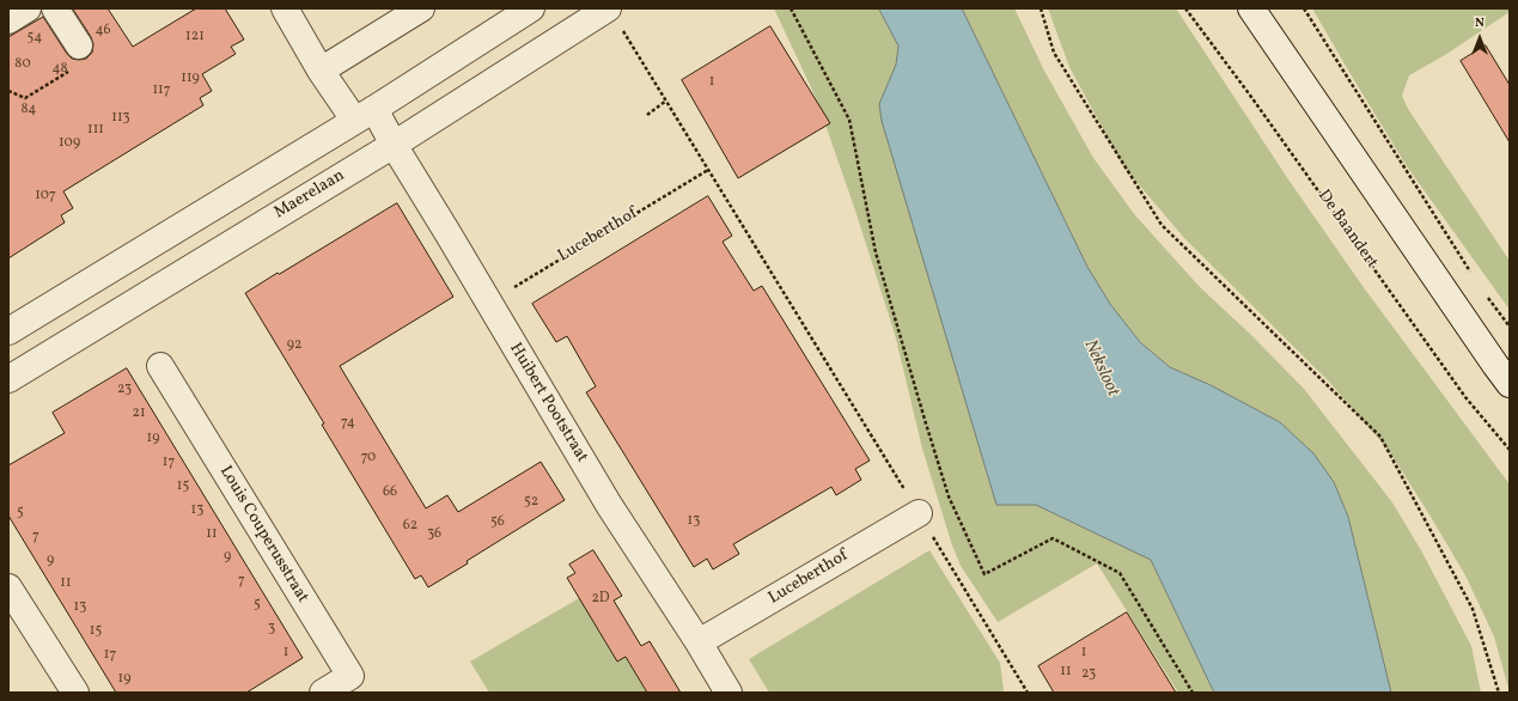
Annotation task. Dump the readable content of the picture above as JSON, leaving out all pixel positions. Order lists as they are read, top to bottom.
{
  "streets": {
    "street": [
      "Maerelaan",
      "Luceberthof",
      "Huibert Pootstraat",
      "Louis Couperusstraat"
    ],
    "path": ["De Baandert"]
  },
  "crossings": [
    ["Maerelaan", "Huibert Pootstraat"],
    ["Luceberthof", "Huibert Pootstraat"]
  ],
  "water": ["Neksloot"],
  "house_numbers": [
    "46",
    "121",
    "54",
    "80",
    "48",
    "119",
    "1",
    "117",
    "84",
    "113",
    "111",
    "109",
    "107",
    "92",
    "23",
    "21",
    "74",
    "19",
    "70",
    "17",
    "15",
    "66",
    "52",
    "13",
    "5",
    "13",
    "56",
    "62",
    "11",
    "36",
    "7",
    "9",
    "9",
    "7",
    "11",
    "2D",
    "5",
    "13",
    "3",
    "15",
    "1",
    "1",
    "17",
    "11",
    "23",
    "19"
  ],
  "north": "top"
}
